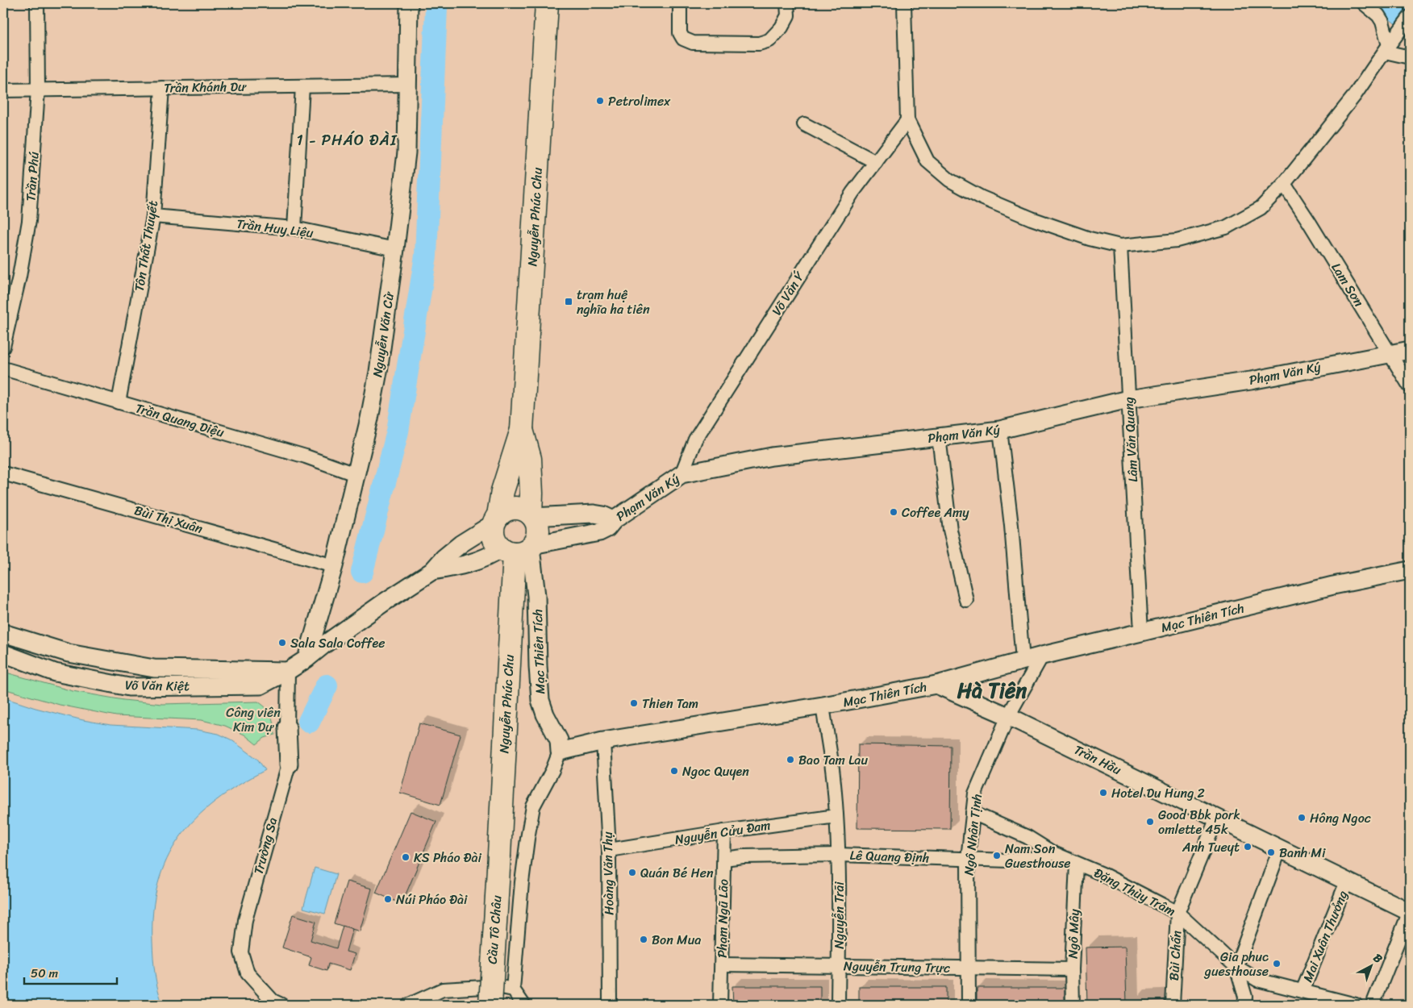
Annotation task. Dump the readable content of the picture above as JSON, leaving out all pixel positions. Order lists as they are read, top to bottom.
{
  "streets": {
    "highway": ["Nguyễn Phúc Chu", "Cầu Tô Châu"],
    "street": [
      "Trần Khánh Dư",
      "Trần Phú",
      "Trần Huy Liệu",
      "Tôn Thất Thuyết",
      "Lam Sơn",
      "Võ Văn Ý",
      "Nguyễn Văn Cừ",
      "Phạm Văn Ký",
      "Trần Quang Diệu",
      "Lâm Văn Quang",
      "Bùi Thị Xuân",
      "Mạc Thiên Tích",
      "Võ Văn Kiệt",
      "Trần Hầu",
      "Nguyễn Cửu Đam",
      "Ngô Nhân Tịnh",
      "Trường Sa",
      "Lê Quang Định",
      "Hoàng Văn Thụ",
      "Đặng Thùy Trâm",
      "Nguyễn Trãi",
      "Phạm Ngũ Lão",
      "Ngô Mây",
      "Mai Xuân Thưởng",
      "Bùi Chấn",
      "Nguyễn Trung Trực"
    ]
  },
  "crossings": [
    ["Trần Khánh Dư", "Trần Phú"],
    ["Trần Khánh Dư", "Tôn Thất Thuyết"],
    ["Trần Khánh Dư", "Nguyễn Văn Cừ"],
    ["Nguyễn Phúc Chu", "Phạm Văn Ký"],
    ["Nguyễn Phúc Chu", "Mạc Thiên Tích"],
    ["Nguyễn Phúc Chu", "Võ Văn Kiệt"],
    ["Nguyễn Phúc Chu", "Cầu Tô Châu"],
    ["Trần Huy Liệu", "Tôn Thất Thuyết"],
    ["Trần Huy Liệu", "Nguyễn Văn Cừ"],
    ["Tôn Thất Thuyết", "Trần Quang Diệu"],
    ["Lam Sơn", "Phạm Văn Ký"],
    ["Võ Văn Ý", "Phạm Văn Ký"],
    ["Nguyễn Văn Cừ", "Trần Quang Diệu"],
    ["Nguyễn Văn Cừ", "Bùi Thị Xuân"],
    ["Nguyễn Văn Cừ", "Võ Văn Kiệt"],
    ["Phạm Văn Ký", "Lâm Văn Quang"],
    ["Phạm Văn Ký", "Mạc Thiên Tích"],
    ["Phạm Văn Ký", "Võ Văn Kiệt"],
    ["Lâm Văn Quang", "Mạc Thiên Tích"],
    ["Mạc Thiên Tích", "Võ Văn Kiệt"],
    ["Mạc Thiên Tích", "Trần Hầu"],
    ["Mạc Thiên Tích", "Ngô Nhân Tịnh"],
    ["Mạc Thiên Tích", "Hoàng Văn Thụ"],
    ["Mạc Thiên Tích", "Nguyễn Trãi"],
    ["Võ Văn Kiệt", "Trường Sa"],
    ["Trần Hầu", "Ngô Nhân Tịnh"],
    ["Trần Hầu", "Mai Xuân Thưởng"],
    ["Trần Hầu", "Bùi Chấn"],
    ["Nguyễn Cửu Đam", "Hoàng Văn Thụ"],
    ["Nguyễn Cửu Đam", "Nguyễn Trãi"],
    ["Nguyễn Cửu Đam", "Phạm Ngũ Lão"],
    ["Ngô Nhân Tịnh", "Lê Quang Định"],
    ["Ngô Nhân Tịnh", "Đặng Thùy Trâm"],
    ["Ngô Nhân Tịnh", "Nguyễn Trung Trực"],
    ["Lê Quang Định", "Đặng Thùy Trâm"],
    ["Lê Quang Định", "Nguyễn Trãi"],
    ["Lê Quang Định", "Phạm Ngũ Lão"],
    ["Đặng Thùy Trâm", "Ngô Mây"],
    ["Đặng Thùy Trâm", "Mai Xuân Thưởng"],
    ["Đặng Thùy Trâm", "Bùi Chấn"],
    ["Nguyễn Trãi", "Nguyễn Trung Trực"],
    ["Phạm Ngũ Lão", "Nguyễn Trung Trực"],
    ["Ngô Mây", "Nguyễn Trung Trực"]
  ],
  "districts": ["1 - PHÁO ĐÀI", "Hà Tiên"],
  "parks": ["Công viên Kim Dự"],
  "places": {
    "other": [
      "Petrolimex",
      "Coffee Amy",
      "Sala Sala Coffee",
      "Thien Tam",
      "Bao Tam Lau",
      "Ngoc Quyen",
      "Hotel Du Hung 2",
      "Hông Ngoc",
      "Good Bbk pork omlette 45k",
      "Anh Tueyt",
      "Banh Mi",
      "Nam Son Guesthouse",
      "KS Pháo Đài",
      "Quán Bé Hen",
      "Núi Pháo Đài",
      "Bon Mua",
      "Gia phuc guesthouse"
    ],
    "transit": ["trạm huệ nghĩa ha tiên"]
  },
  "scale_bar": "50 m",
  "north": "top right"
}
